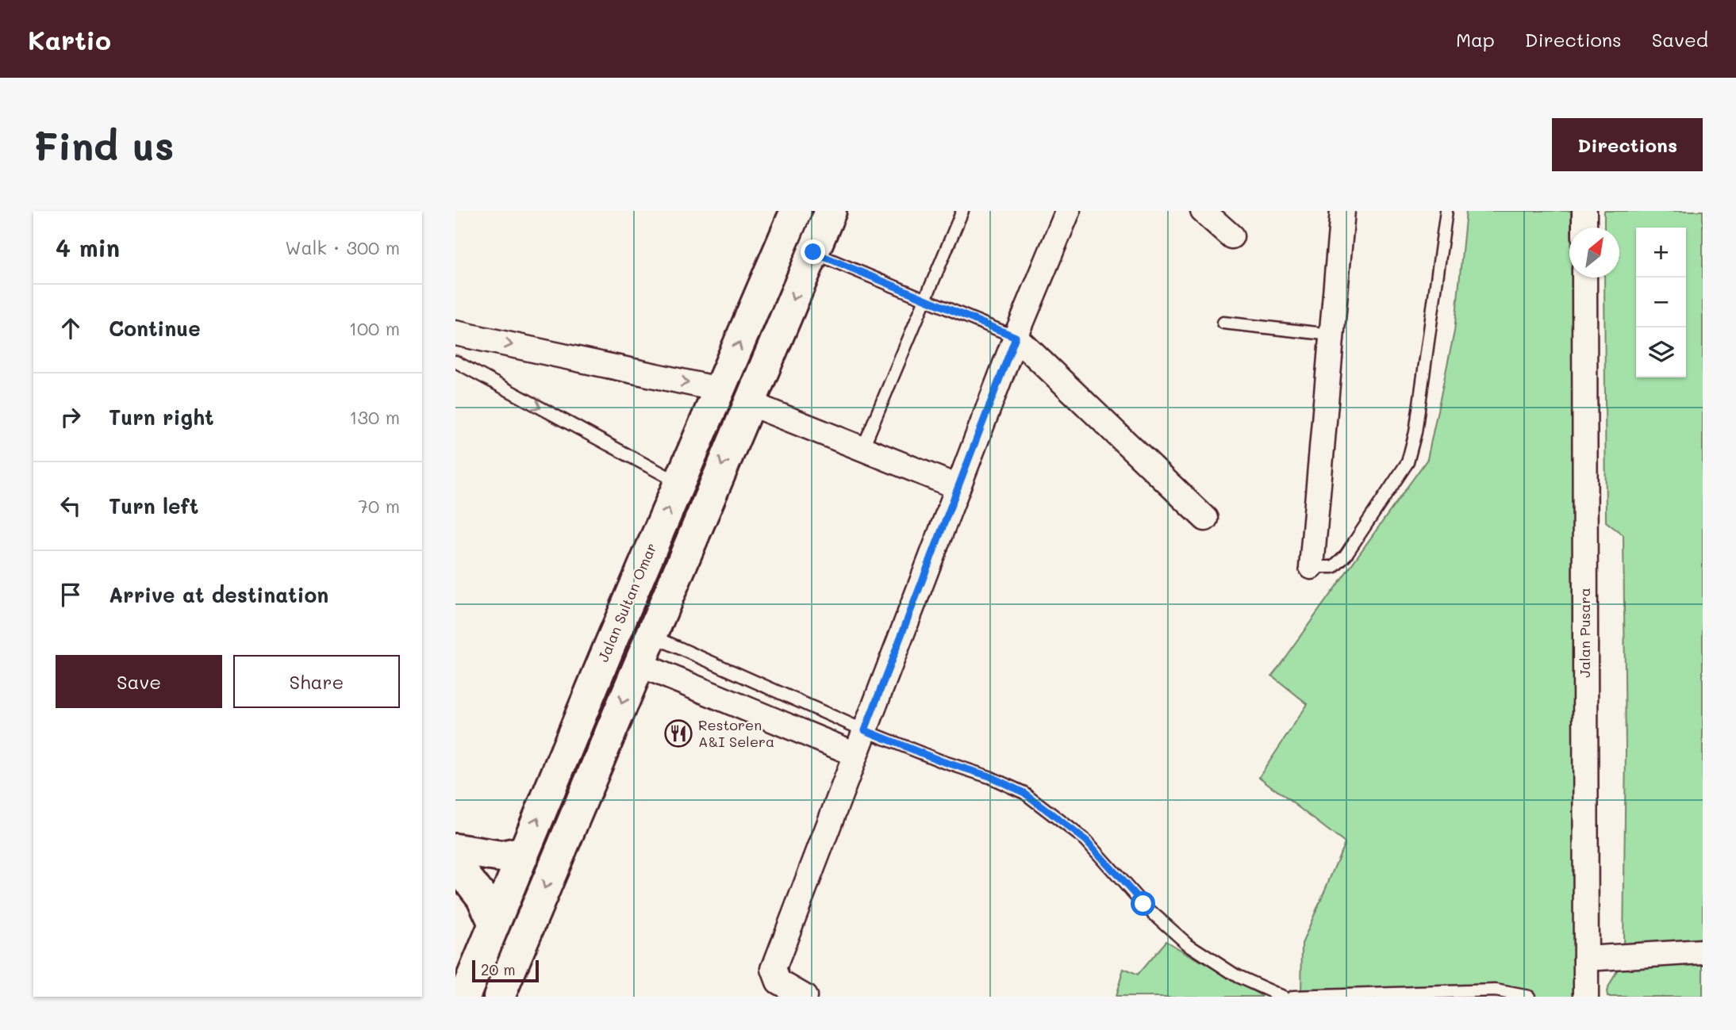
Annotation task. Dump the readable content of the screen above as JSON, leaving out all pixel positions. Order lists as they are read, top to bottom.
{
  "streets": {
    "main road": ["Jalan Sultan Omar"],
    "street": ["Jalan Pusara"]
  },
  "places": {
    "restaurant": ["Restoren A&I Selera"]
  },
  "scale_bar": "20 m",
  "north": "top right",
  "page": {
    "header": "Kartio",
    "nav": ["Map", "Directions", "Saved"],
    "buttons": [
      "Directions",
      ["Save", "Share"]
    ],
    "title": "Find us",
    "heading": ["4 min", "Walk · 300 m"],
    "map_buttons": ["+", "−"],
    "list": [
      ["Continue", "100 m"],
      ["Turn right", "130 m"],
      ["Turn left", "70 m"],
      "Arrive at destination"
    ],
    "scale": "20 m"
  }
}
